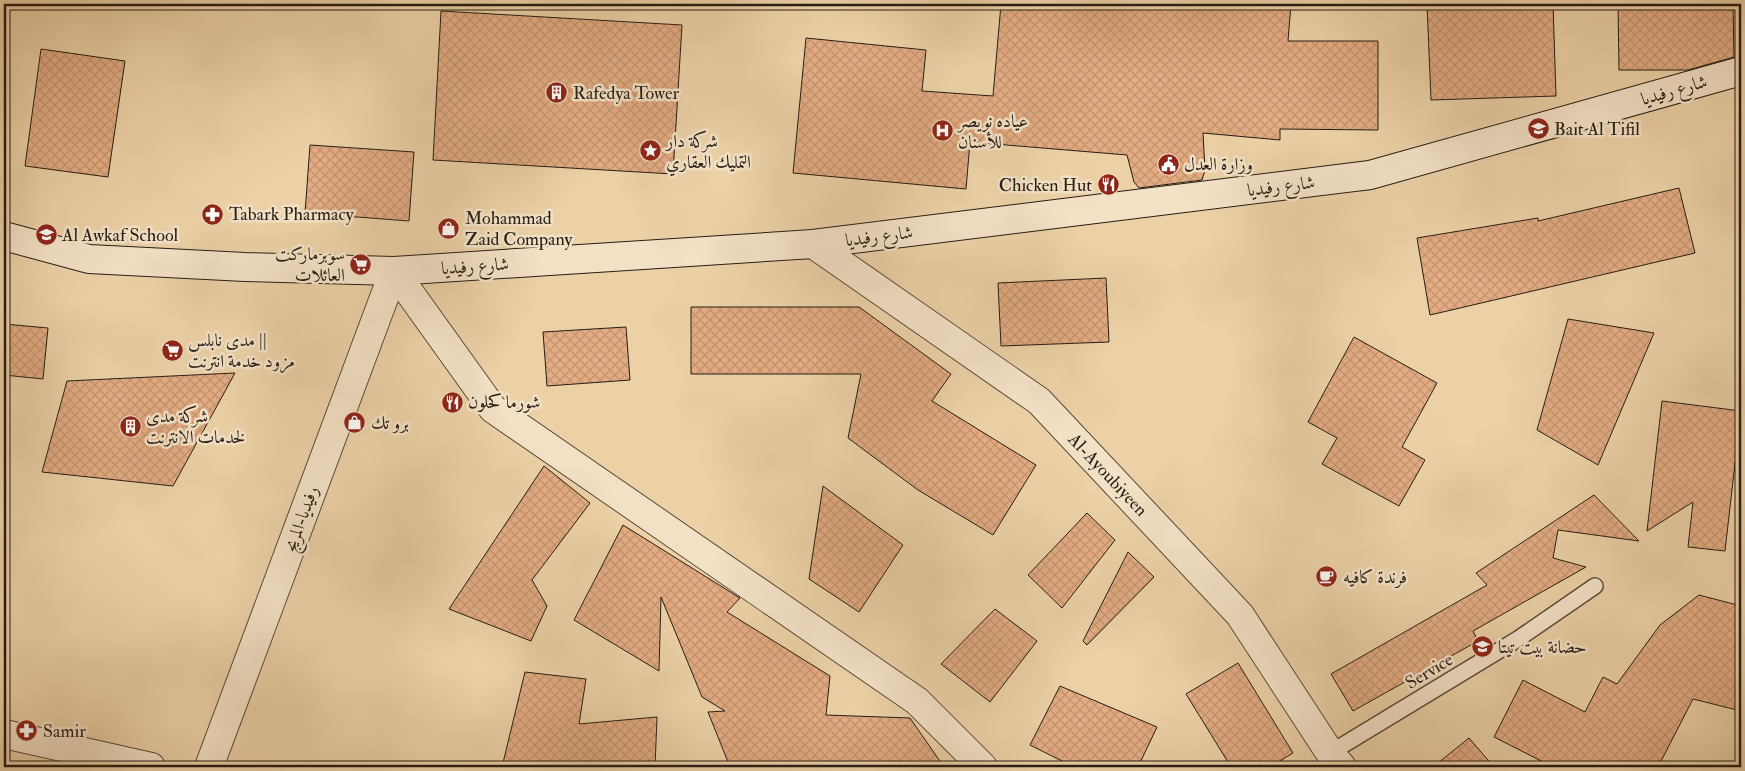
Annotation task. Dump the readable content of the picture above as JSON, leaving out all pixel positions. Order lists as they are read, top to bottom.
{
  "streets": {
    "street": ["شارع رفيديا", "Al-Ayoubiyeen", "رفيديا-المريج"],
    "lane": ["Service"]
  },
  "crossings": [
    ["شارع رفيديا", "Al-Ayoubiyeen"],
    ["شارع رفيديا", "رفيديا-المريج"],
    ["Al-Ayoubiyeen", "Service"]
  ],
  "places": {
    "building": ["Rafedya Tower", "شركة مدى لخدمات الانترنت"],
    "school or university": ["Bait Al Tifil", "Al Awkaf School", "حضانة بيت تيتا"],
    "hospital": ["عياده نويصر للأسنان"],
    "place": ["شركة دار التمليك العقاري"],
    "public building": ["وزارة العدل"],
    "restaurant": ["Chicken Hut", "شورما كحلون"],
    "pharmacy": ["Tabark Pharmacy", "Samir"],
    "shop": ["Mohammad Zaid Company", "برو تك"],
    "supermarket": ["سوبرماركت العائلات", "مدى نابلس || مزود خدمة انترنت"],
    "cafe": ["فرندة كافيه"]
  }
}
